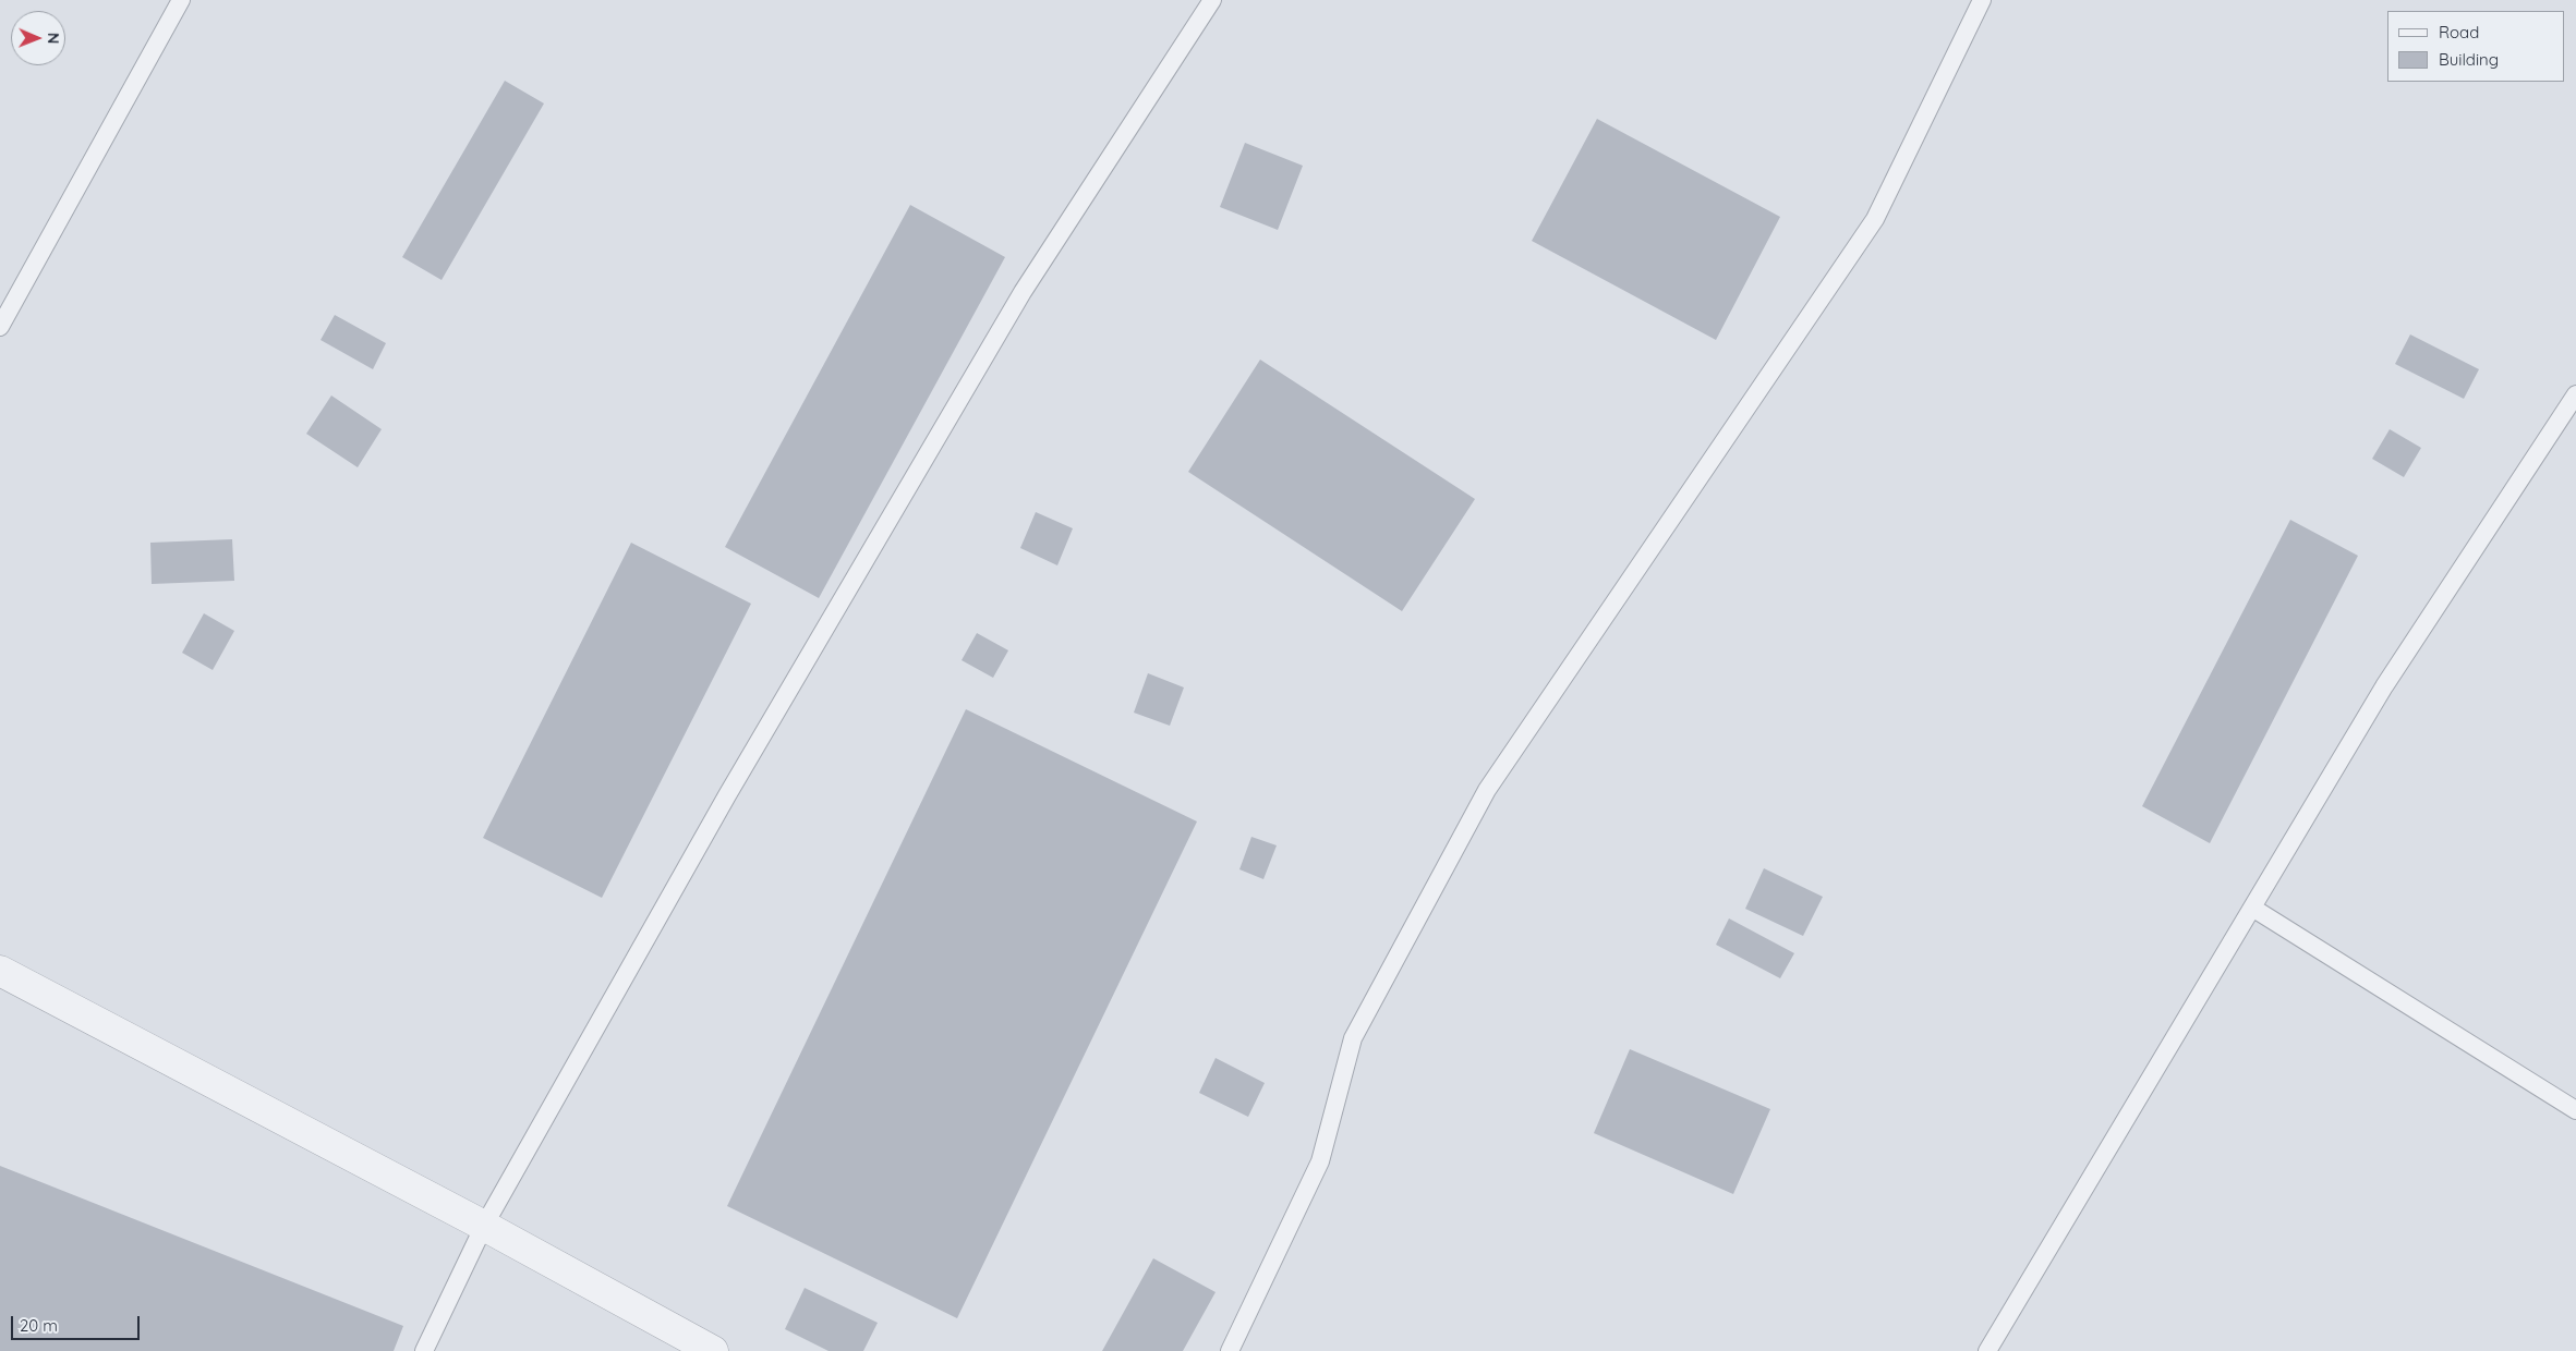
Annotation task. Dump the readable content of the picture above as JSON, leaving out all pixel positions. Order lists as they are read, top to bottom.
{
  "legend": ["Road", "Building"],
  "scale_bar": "20 m",
  "north": "right"
}
